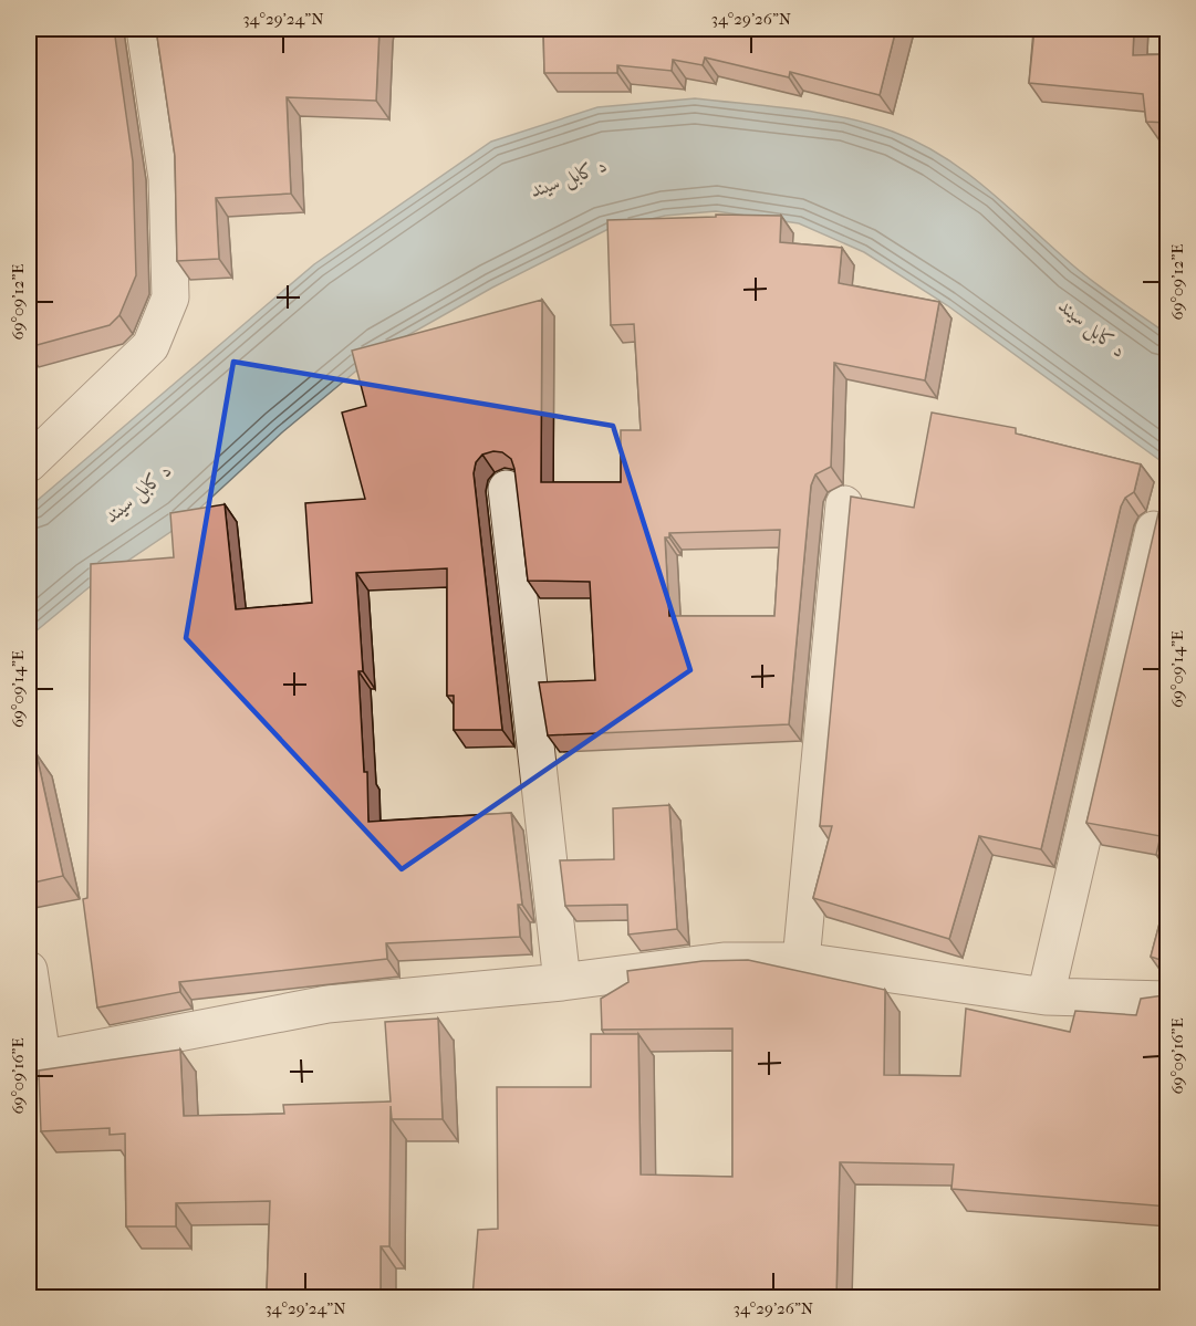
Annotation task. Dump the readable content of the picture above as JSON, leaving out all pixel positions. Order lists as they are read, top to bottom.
{
  "water": ["د کابل سيند"],
  "coordinates": [
    "34°29'24\"N",
    "34°29'26\"N",
    "69°09'12\"E",
    "69°09'14\"E",
    "69°09'16\"E"
  ]
}
